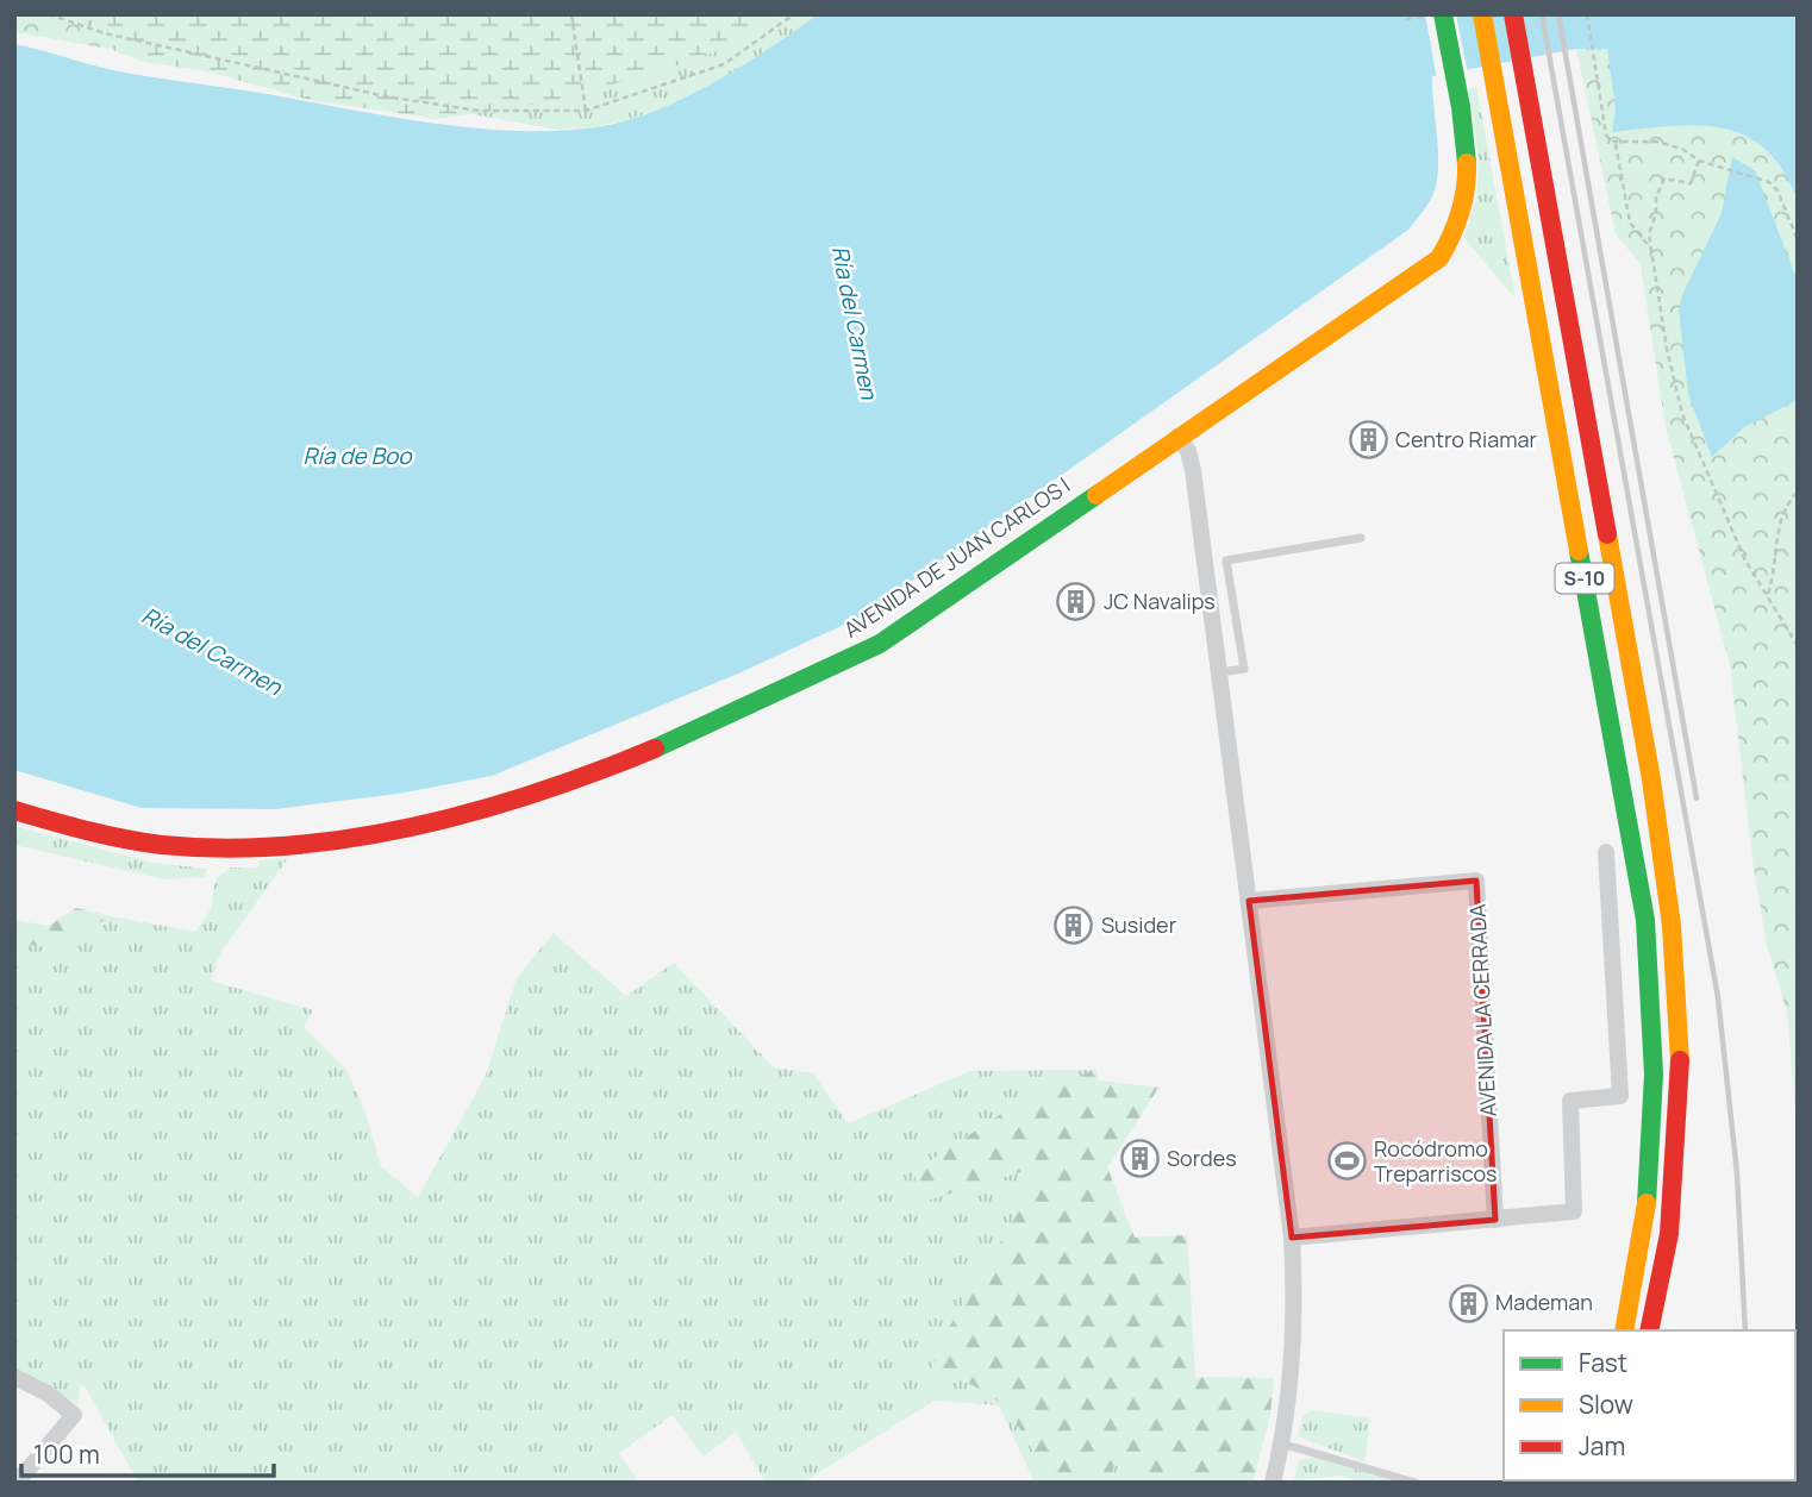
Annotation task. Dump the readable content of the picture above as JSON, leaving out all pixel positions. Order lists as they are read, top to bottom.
{
  "streets": {
    "main road": ["AVENIDA DE JUAN CARLOS I", "S-10"],
    "street": ["AVENIDA LA CERRADA"]
  },
  "water": ["Ría del Carmen", "Ría de Boo"],
  "places": {
    "building": [
      "Centro Riamar",
      "JC Navalips",
      "Susider",
      "Sordes",
      "Mademan"
    ],
    "sports": ["Rocódromo Treparriscos"]
  },
  "legend": ["Fast", "Slow", "Jam"],
  "scale_bar": "100 m"
}
